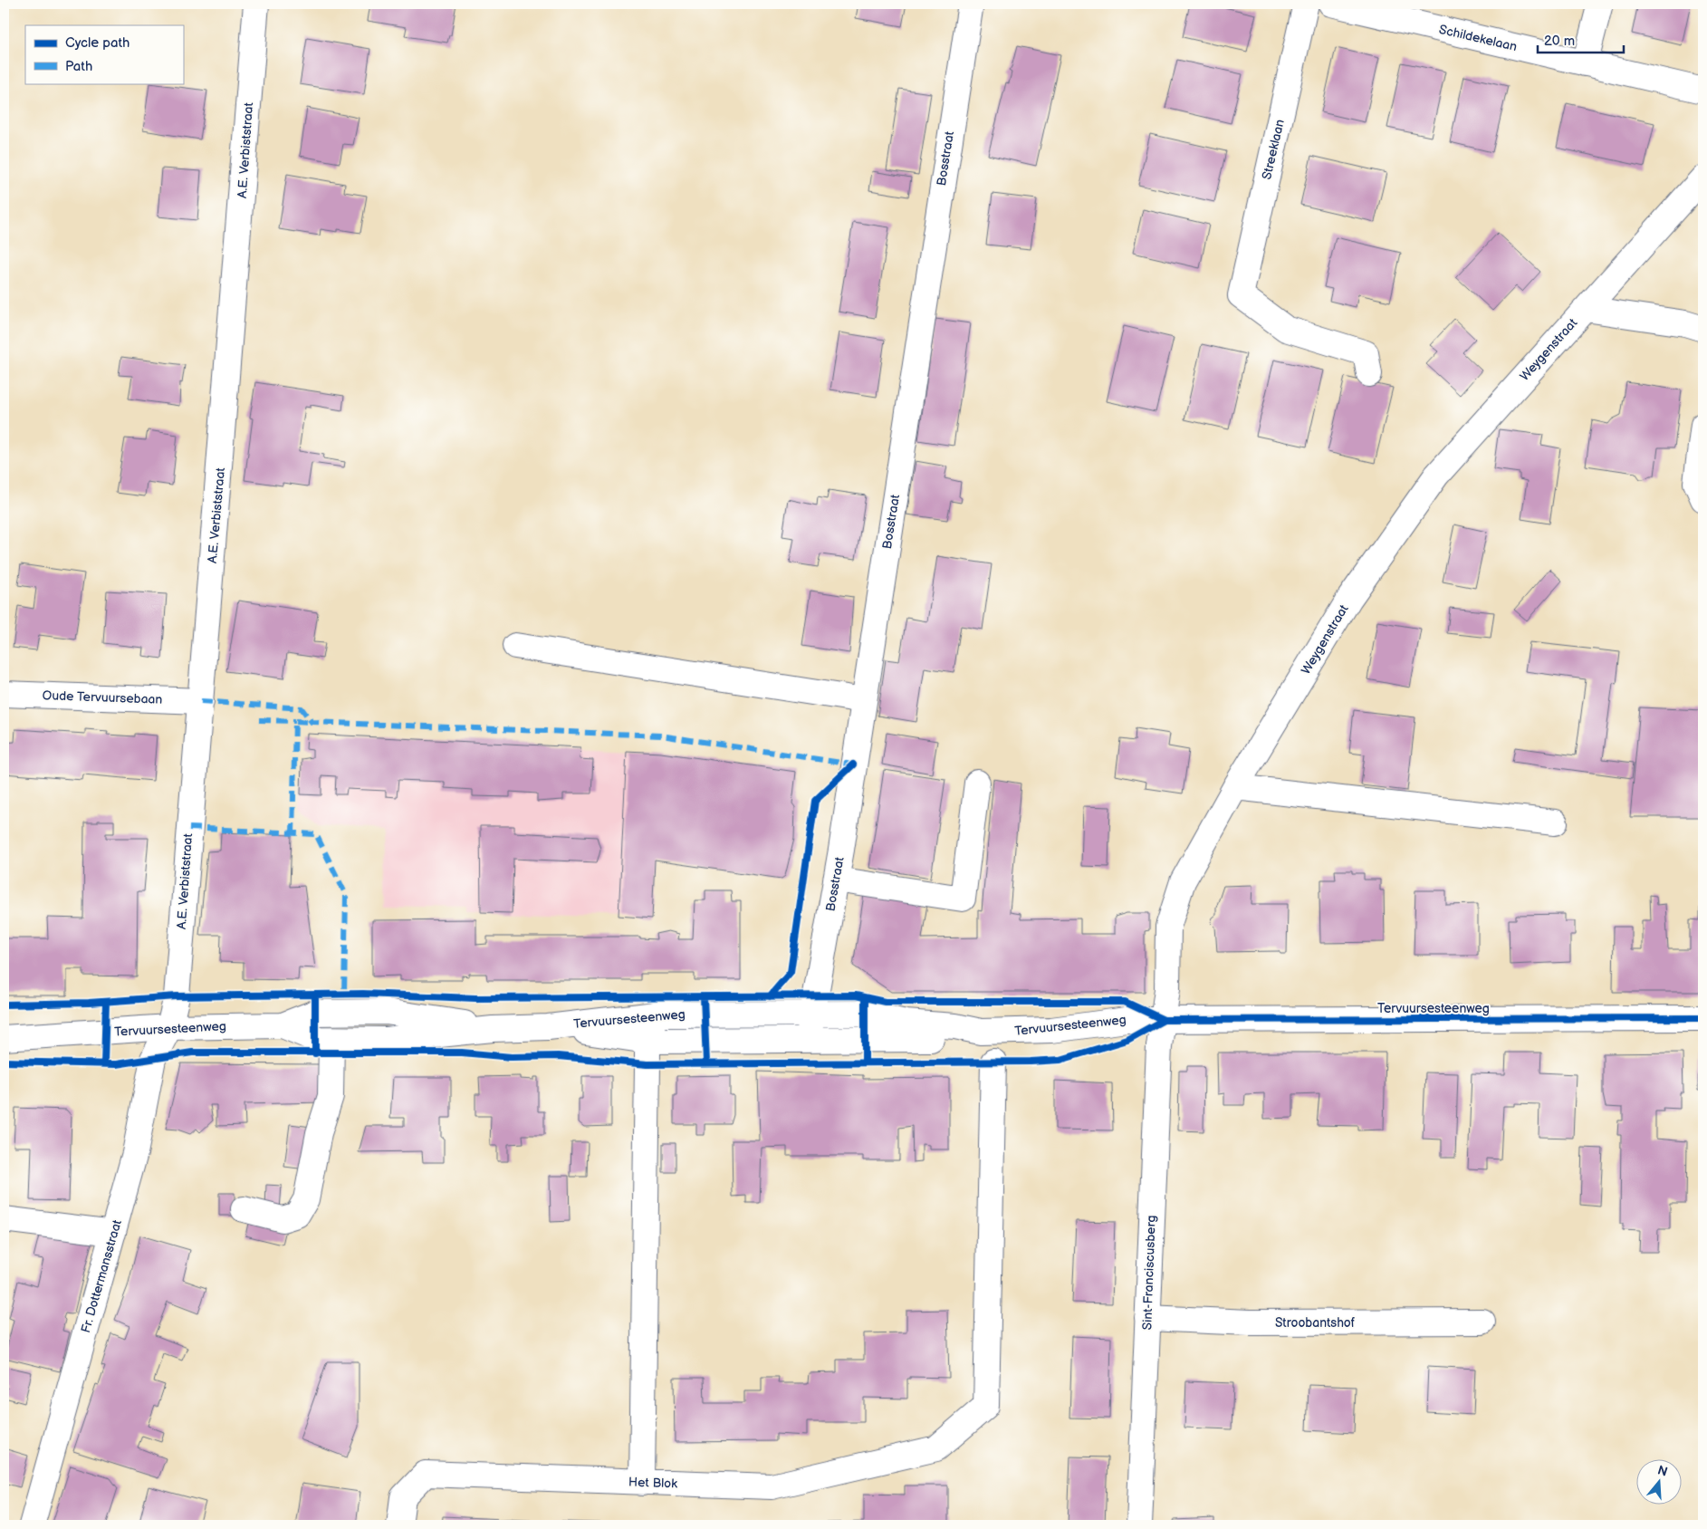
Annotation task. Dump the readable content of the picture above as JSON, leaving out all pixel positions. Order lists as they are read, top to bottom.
{
  "streets": {
    "street": [
      "Schildekelaan",
      "Streeklaan",
      "A.E. Verbiststraat",
      "Bosstraat",
      "Weygenstraat",
      "Oude Tervuursebaan",
      "Tervuursesteenweg",
      "Sint-Franciscusberg",
      "Fr. Dottermansstraat",
      "Stroobantshof",
      "Het Blok"
    ]
  },
  "crossings": [
    ["A.E. Verbiststraat", "Oude Tervuursebaan"],
    ["A.E. Verbiststraat", "Tervuursesteenweg"],
    ["A.E. Verbiststraat", "Fr. Dottermansstraat"],
    ["Bosstraat", "Tervuursesteenweg"],
    ["Weygenstraat", "Tervuursesteenweg"],
    ["Weygenstraat", "Sint-Franciscusberg"],
    ["Tervuursesteenweg", "Sint-Franciscusberg"],
    ["Tervuursesteenweg", "Fr. Dottermansstraat"],
    ["Sint-Franciscusberg", "Stroobantshof"]
  ],
  "legend": ["Cycle path", "Path"],
  "scale_bar": "20 m",
  "north": "top"
}
